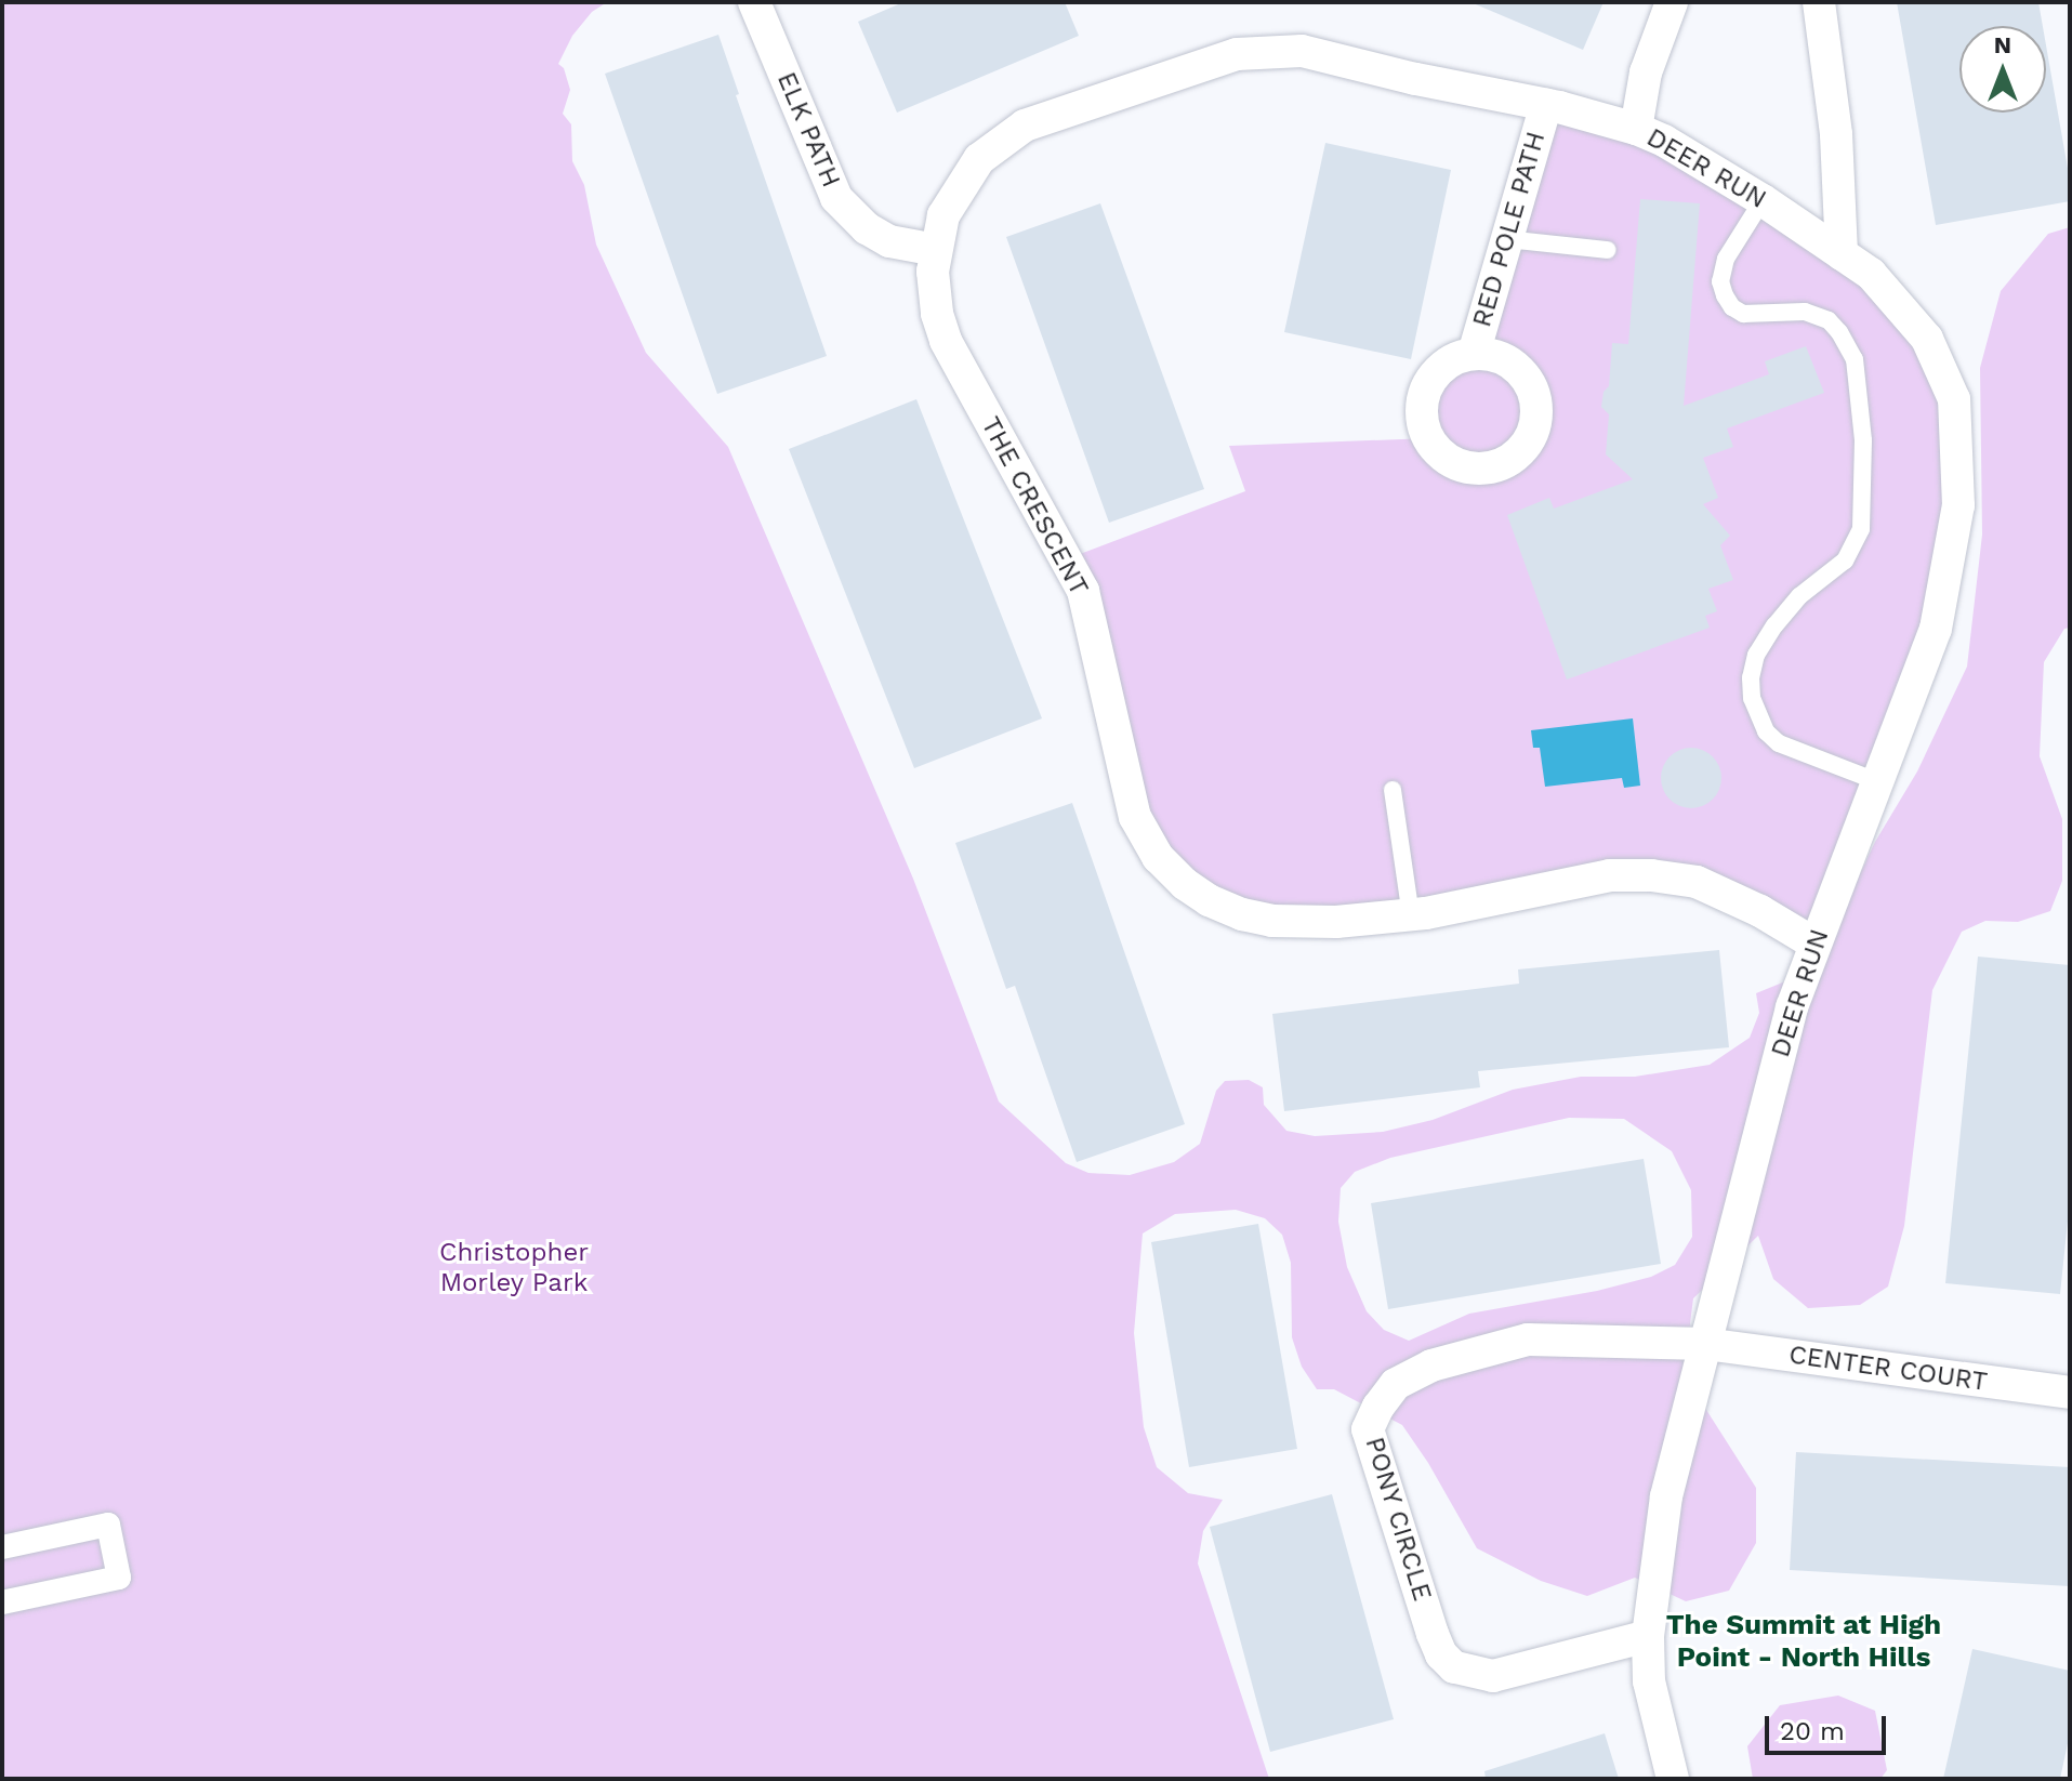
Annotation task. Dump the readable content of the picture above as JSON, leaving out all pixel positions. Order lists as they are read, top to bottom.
{
  "streets": {
    "street": [
      "ELK PATH",
      "DEER RUN",
      "RED POLE PATH",
      "THE CRESCENT",
      "CENTER COURT",
      "PONY CIRCLE"
    ]
  },
  "crossings": [
    ["ELK PATH", "THE CRESCENT"],
    ["DEER RUN", "THE CRESCENT"],
    ["DEER RUN", "CENTER COURT"],
    ["DEER RUN", "PONY CIRCLE"],
    ["RED POLE PATH", "THE CRESCENT"],
    ["CENTER COURT", "PONY CIRCLE"]
  ],
  "districts": ["The Summit at High Point - North Hills"],
  "parks": ["Christopher Morley Park"],
  "scale_bar": "20 m",
  "north": "top"
}
